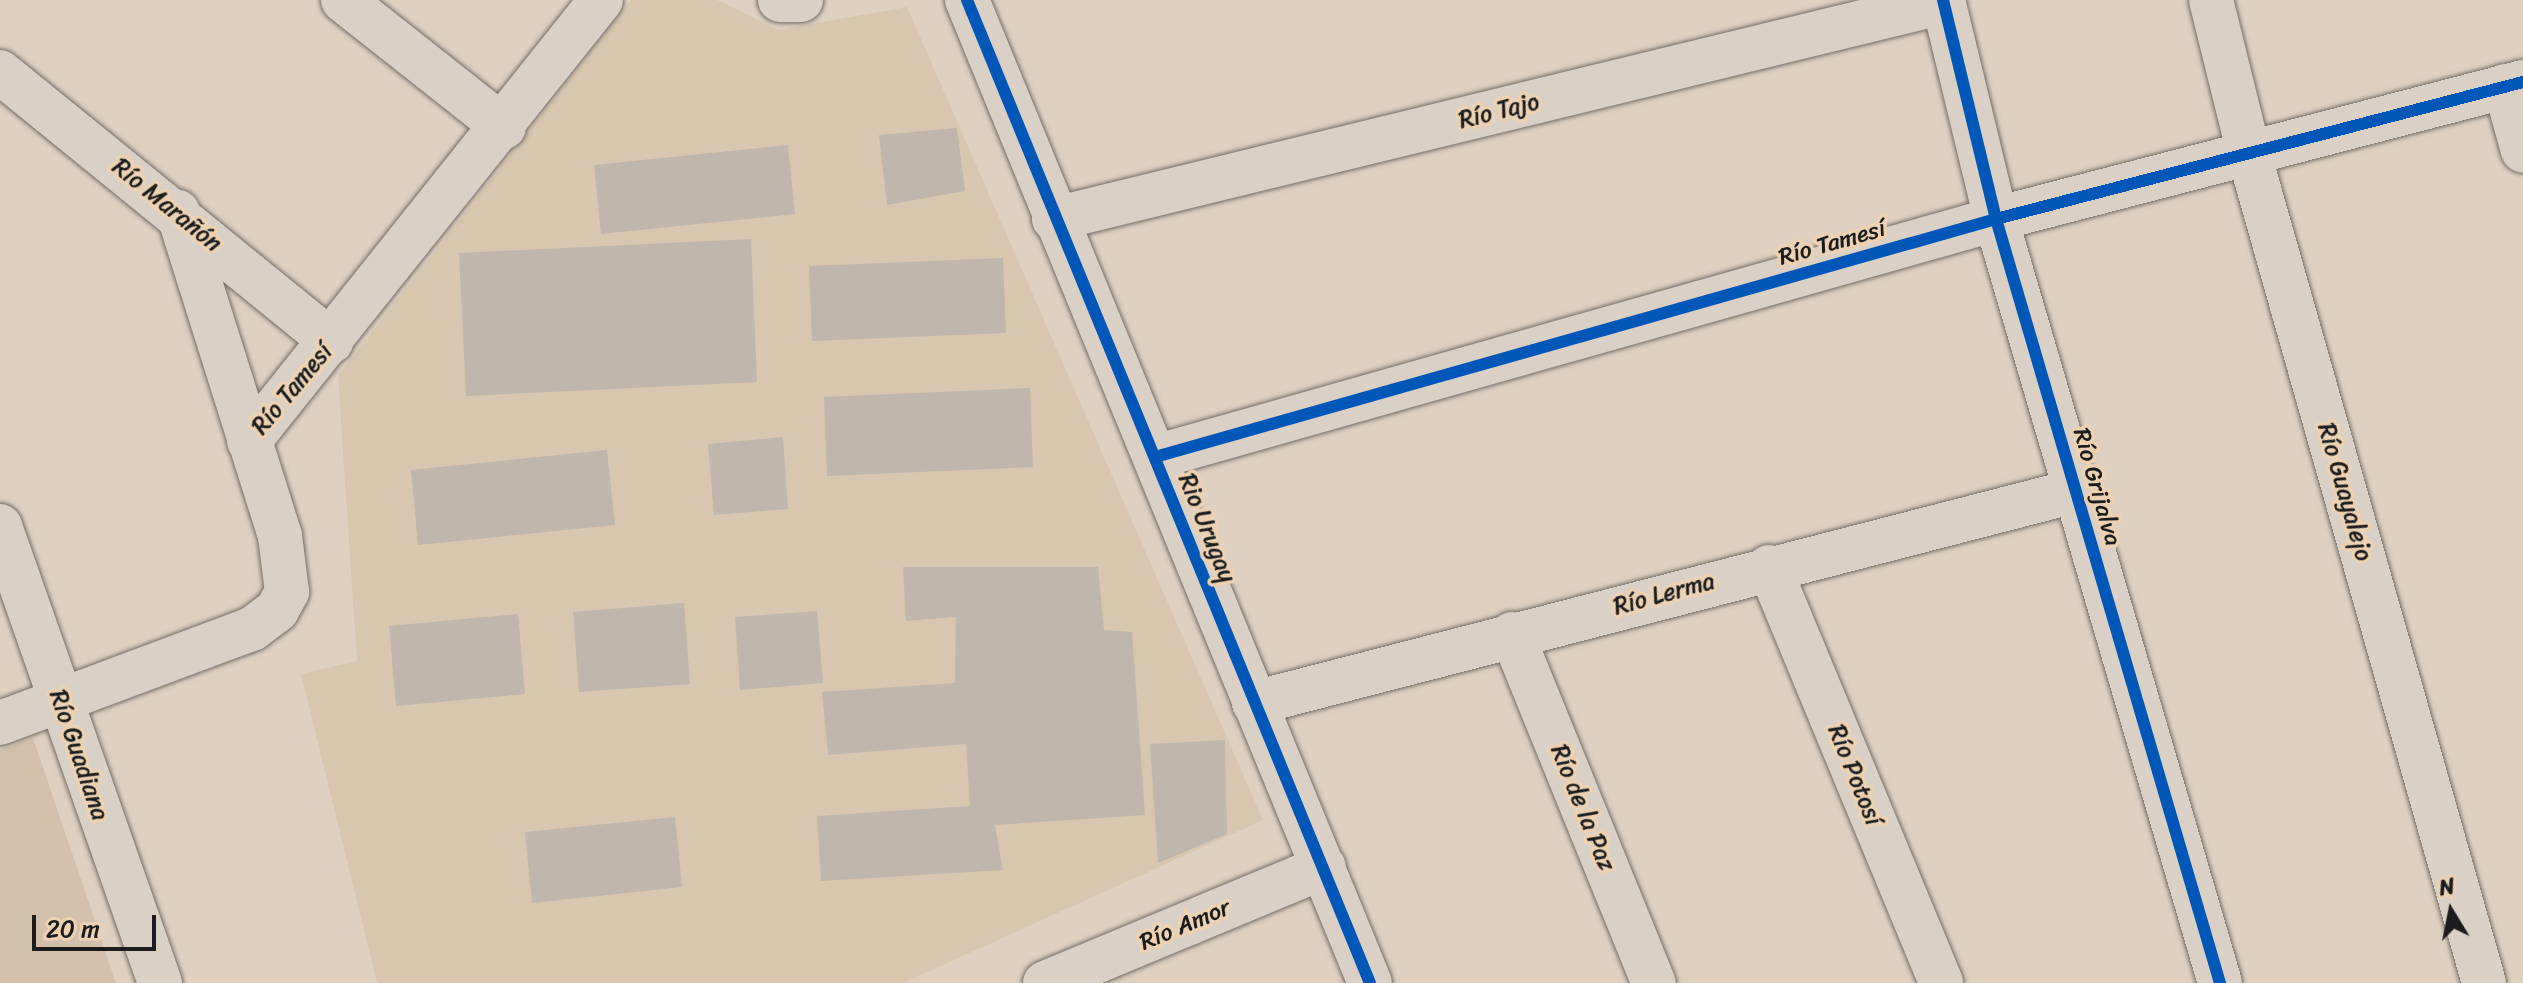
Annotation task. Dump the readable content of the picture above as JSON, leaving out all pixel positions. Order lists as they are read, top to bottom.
{
  "streets": {
    "street": [
      "Río Tajo",
      "Río Marañón",
      "Río Tamesí",
      "Río Grijalva",
      "Río Guayalejo",
      "Rio Urugay",
      "Río Lerma",
      "Río Guadiana",
      "Río Potosí",
      "Río de la Paz",
      "Río Amor"
    ]
  },
  "crossings": [
    ["Río Tajo", "Río Grijalva"],
    ["Río Tajo", "Rio Urugay"],
    ["Río Marañón", "Río Tamesí"],
    ["Río Tamesí", "Río Grijalva"],
    ["Río Tamesí", "Río Guayalejo"],
    ["Río Tamesí", "Rio Urugay"],
    ["Río Tamesí", "Río Guadiana"],
    ["Río Grijalva", "Río Lerma"],
    ["Rio Urugay", "Río Lerma"],
    ["Rio Urugay", "Río Amor"],
    ["Río Lerma", "Río Potosí"],
    ["Río Lerma", "Río de la Paz"]
  ],
  "scale_bar": "20 m",
  "north": "top"
}
